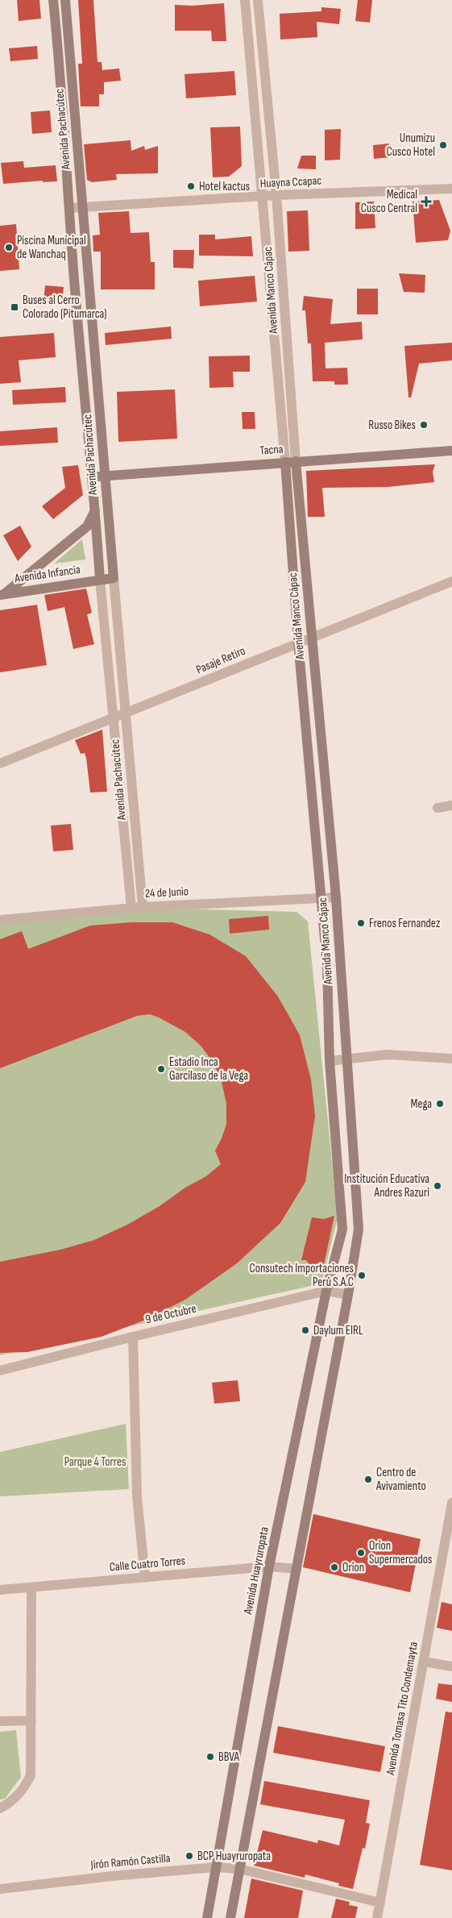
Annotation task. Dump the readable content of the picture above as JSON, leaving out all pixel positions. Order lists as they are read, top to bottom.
{
  "streets": {
    "main road": [
      "Avenida Pachacútec",
      "Avenida Manco Cápac",
      "Tacna",
      "Avenida Infancia",
      "Avenida Huayruropata"
    ],
    "street": [
      "Huayna Ccapac",
      "Pasaje Retiro",
      "24 de Junio",
      "9 de Octubre",
      "Calle Cuatro Torres",
      "Avenida Tomasa Tito Condemayta",
      "Jirón Ramón Castilla"
    ]
  },
  "crossings": [
    ["Avenida Pachacútec", "Huayna Ccapac"],
    ["Avenida Pachacútec", "Tacna"],
    ["Avenida Pachacútec", "Avenida Infancia"],
    ["Avenida Pachacútec", "Pasaje Retiro"],
    ["Avenida Pachacútec", "24 de Junio"],
    ["Huayna Ccapac", "Avenida Manco Cápac"],
    ["Avenida Manco Cápac", "Tacna"],
    ["Avenida Manco Cápac", "Pasaje Retiro"],
    ["Avenida Manco Cápac", "24 de Junio"],
    ["Avenida Manco Cápac", "9 de Octubre"],
    ["Avenida Manco Cápac", "Avenida Huayruropata"],
    ["9 de Octubre", "Avenida Huayruropata"],
    ["Calle Cuatro Torres", "Avenida Huayruropata"],
    ["Avenida Huayruropata", "Jirón Ramón Castilla"],
    ["Avenida Tomasa Tito Condemayta", "Jirón Ramón Castilla"]
  ],
  "parks": ["Parque 4 Torres"],
  "places": {
    "other": [
      "Unumizu Cusco Hotel",
      "Hotel kactus",
      "Piscina Municipal de Wanchaq",
      "Russo Bikes",
      "Frenos Fernandez",
      "Estadio Inca Garcilaso de la Vega",
      "Mega",
      "Institución Educativa Andres Razuri",
      "Consutech Importaciones Perú S.A.C",
      "Daylum EIRL",
      "Centro de Avivamiento",
      "Orion Supermercados",
      "Orion",
      "BBVA",
      "BCP Huayruropata"
    ],
    "health": ["Medical Cusco Central"],
    "transit": ["Buses al Cerro Colorado (Pitumarca)"]
  }
}
